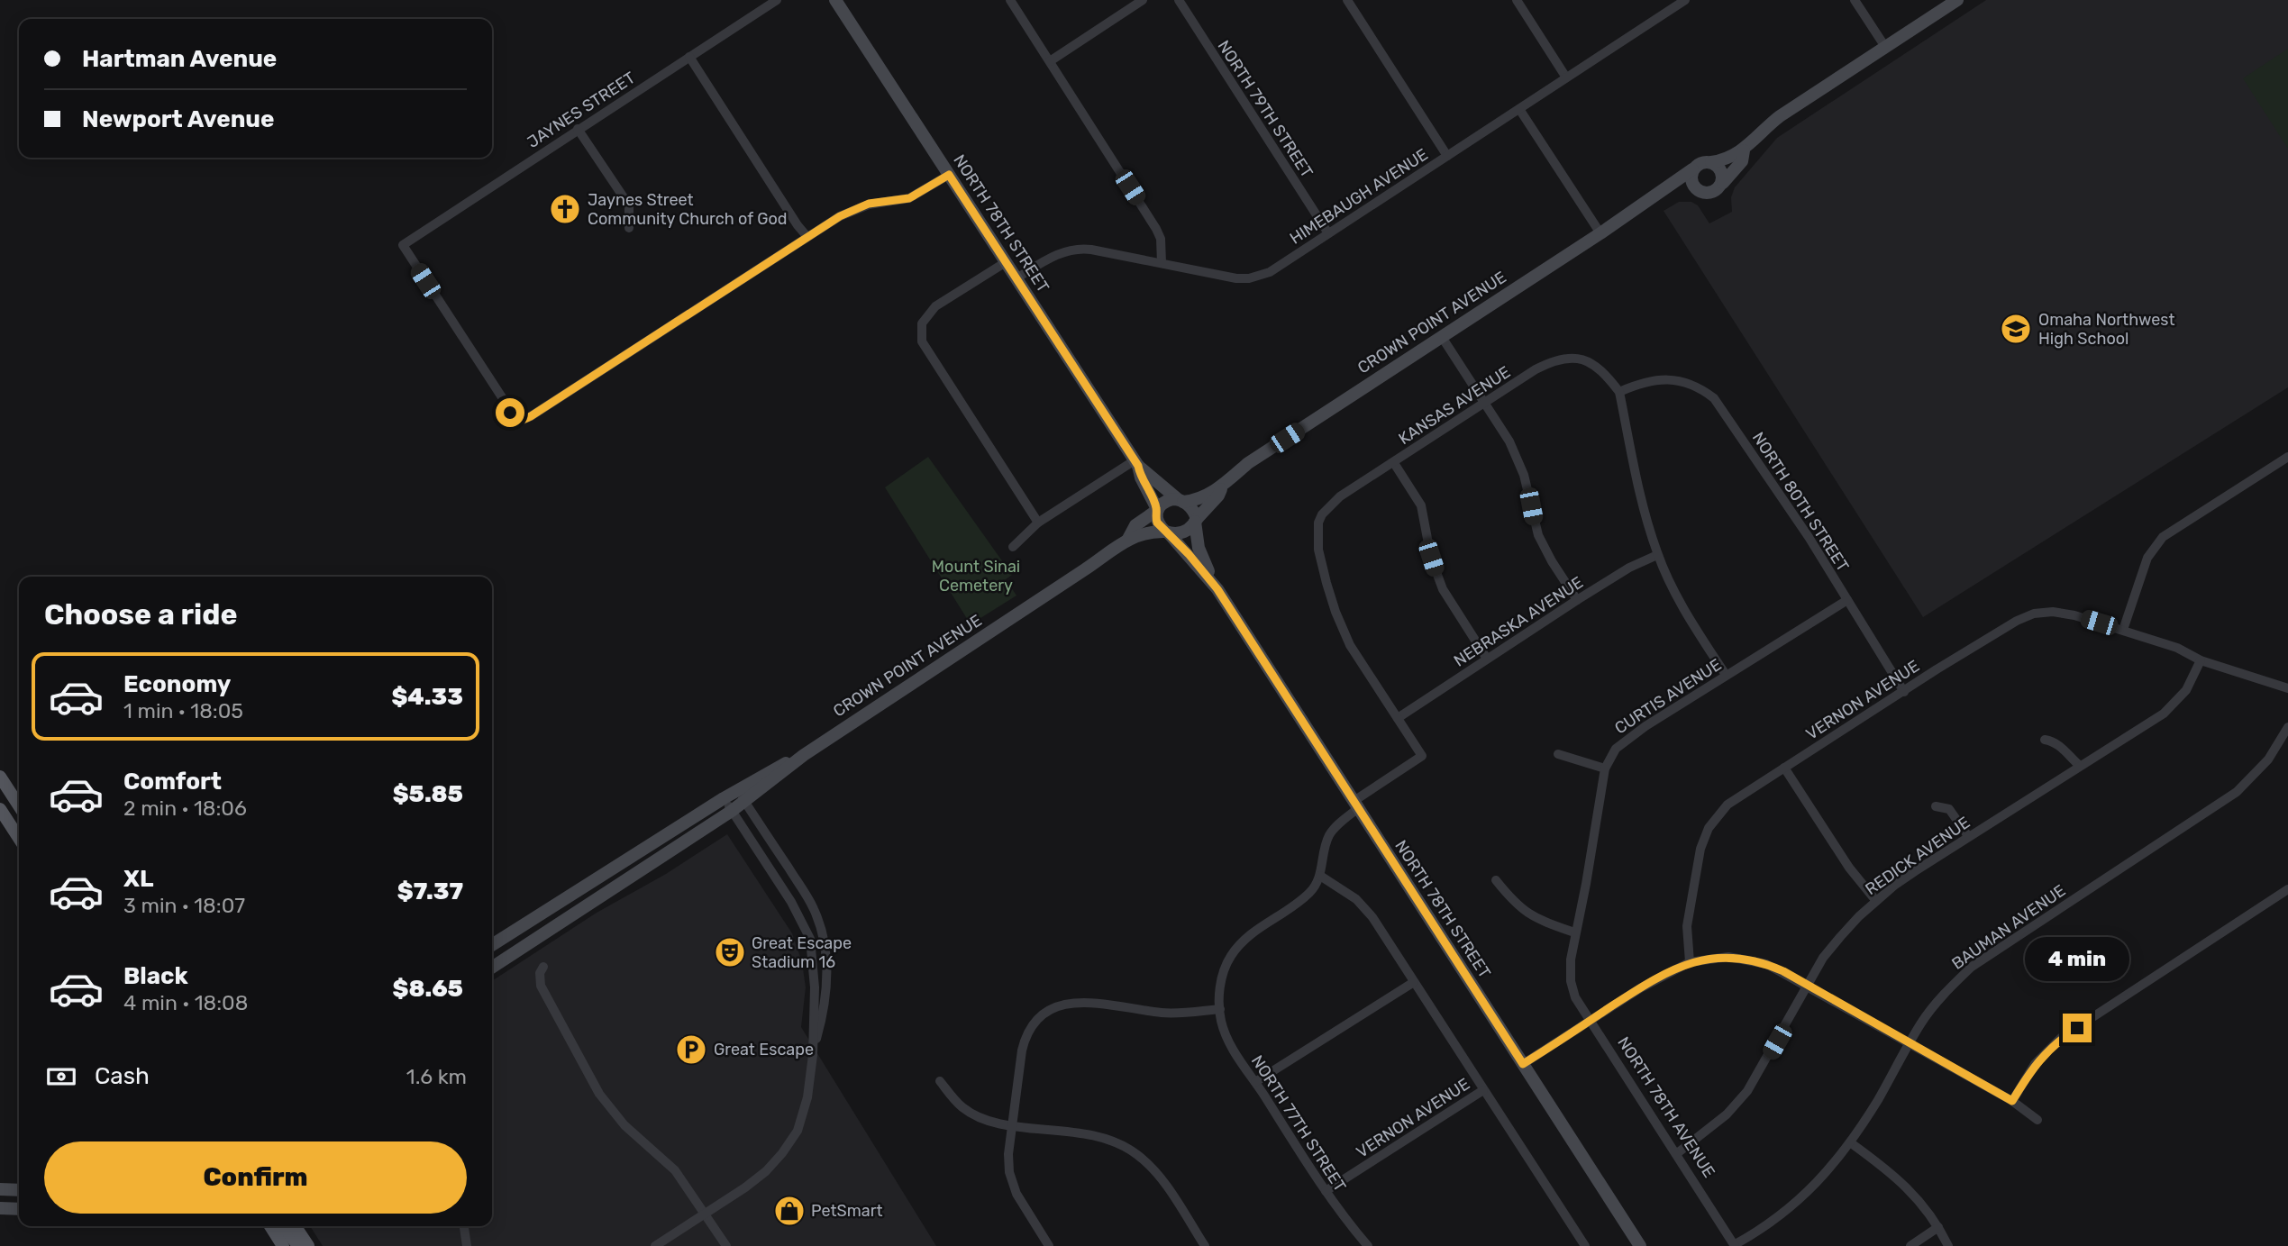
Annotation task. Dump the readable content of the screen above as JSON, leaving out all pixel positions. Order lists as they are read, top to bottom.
{
  "streets": {
    "main road": ["NORTH 78TH STREET", "CROWN POINT AVENUE"],
    "street": [
      "NORTH 79TH STREET",
      "JAYNES STREET",
      "HIMEBAUGH AVENUE",
      "KANSAS AVENUE",
      "NORTH 80TH STREET",
      "NEBRASKA AVENUE",
      "CURTIS AVENUE",
      "VERNON AVENUE",
      "REDICK AVENUE",
      "BAUMAN AVENUE",
      "NORTH 78TH AVENUE",
      "NORTH 77TH STREET"
    ]
  },
  "crossings": [
    ["NORTH 79TH STREET", "HIMEBAUGH AVENUE"],
    ["HIMEBAUGH AVENUE", "NORTH 78TH STREET"],
    ["KANSAS AVENUE", "NORTH 80TH STREET"],
    ["KANSAS AVENUE", "NEBRASKA AVENUE"],
    ["NORTH 80TH STREET", "CURTIS AVENUE"],
    ["NORTH 80TH STREET", "VERNON AVENUE"],
    ["CURTIS AVENUE", "NORTH 78TH AVENUE"],
    ["VERNON AVENUE", "REDICK AVENUE"],
    ["VERNON AVENUE", "NORTH 77TH STREET"],
    ["REDICK AVENUE", "NORTH 78TH AVENUE"],
    ["BAUMAN AVENUE", "NORTH 78TH AVENUE"]
  ],
  "parks": ["Mount Sinai Cemetery"],
  "places": {
    "church": ["Jaynes Street Community Church of God"],
    "school or university": ["Omaha Northwest High School"],
    "theatre": ["Great Escape Stadium 16"],
    "parking": ["Great Escape"],
    "shop": ["PetSmart"]
  },
  "page": {
    "banner": ["Hartman Avenue", "Newport Avenue"],
    "heading": "Choose a ride",
    "list": [
      {
        "name": "Economy",
        "note": "1 min · 18:05",
        "value": "$4.33"
      },
      {
        "name": "Comfort",
        "note": "2 min · 18:06",
        "value": "$5.85"
      },
      {
        "name": "XL",
        "note": "3 min · 18:07",
        "value": "$7.37"
      },
      {
        "name": "Black",
        "note": "4 min · 18:08",
        "value": "$8.65"
      }
    ],
    "bubble": "4 min",
    "pay": ["Cash", "1.6 km"],
    "buttons": "Confirm"
  }
}
